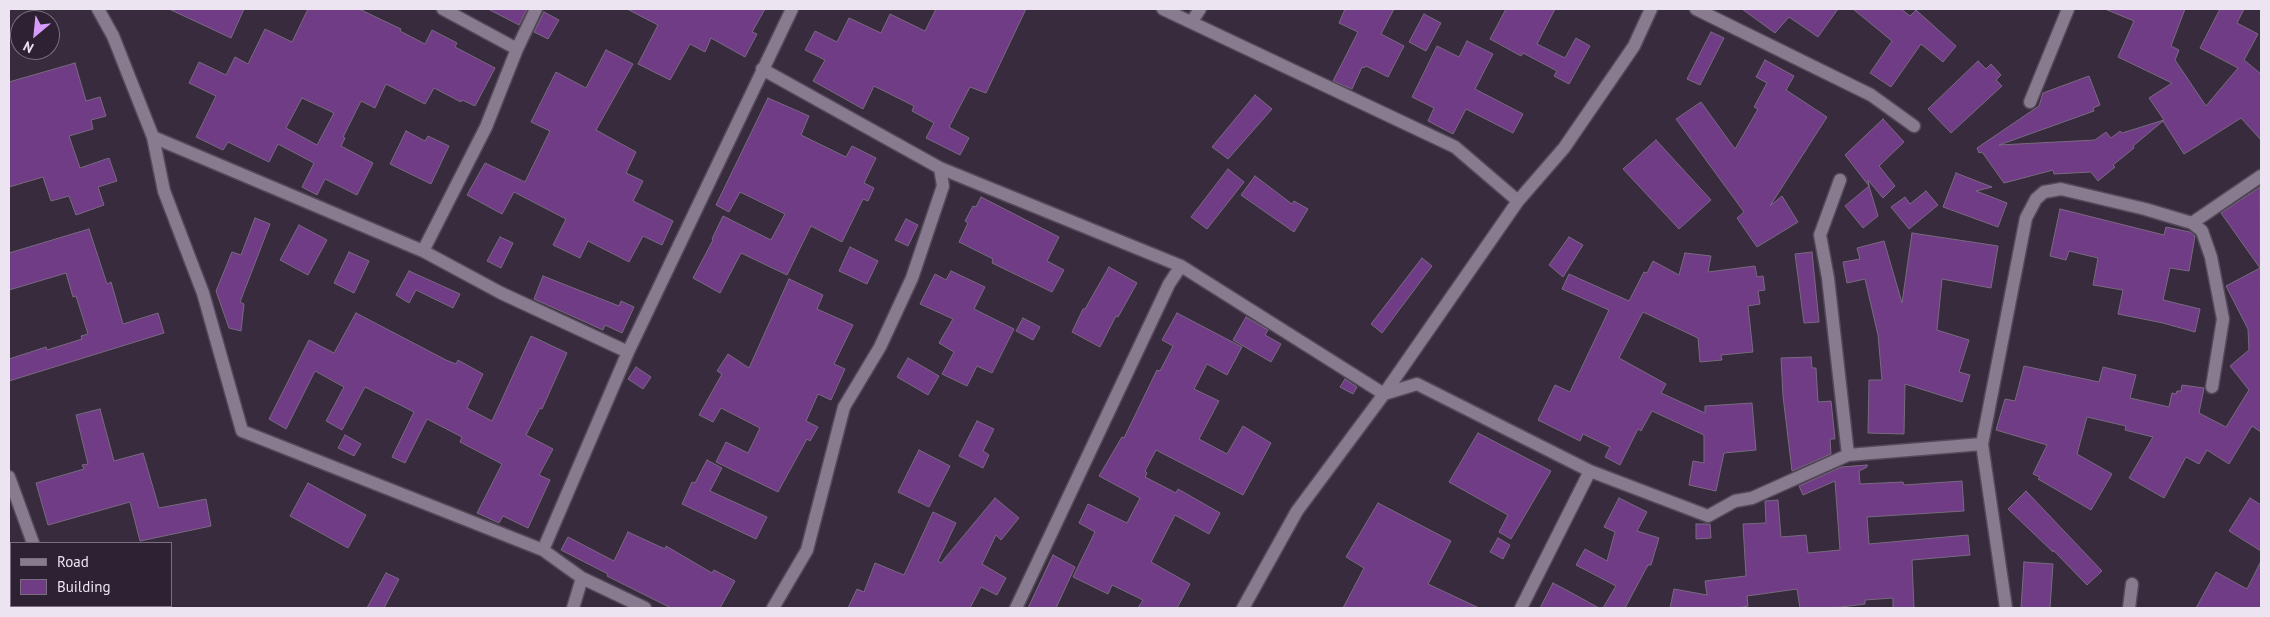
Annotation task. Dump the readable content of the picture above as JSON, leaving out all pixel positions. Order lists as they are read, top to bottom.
{
  "legend": ["Road", "Building"],
  "north": "bottom left"
}
